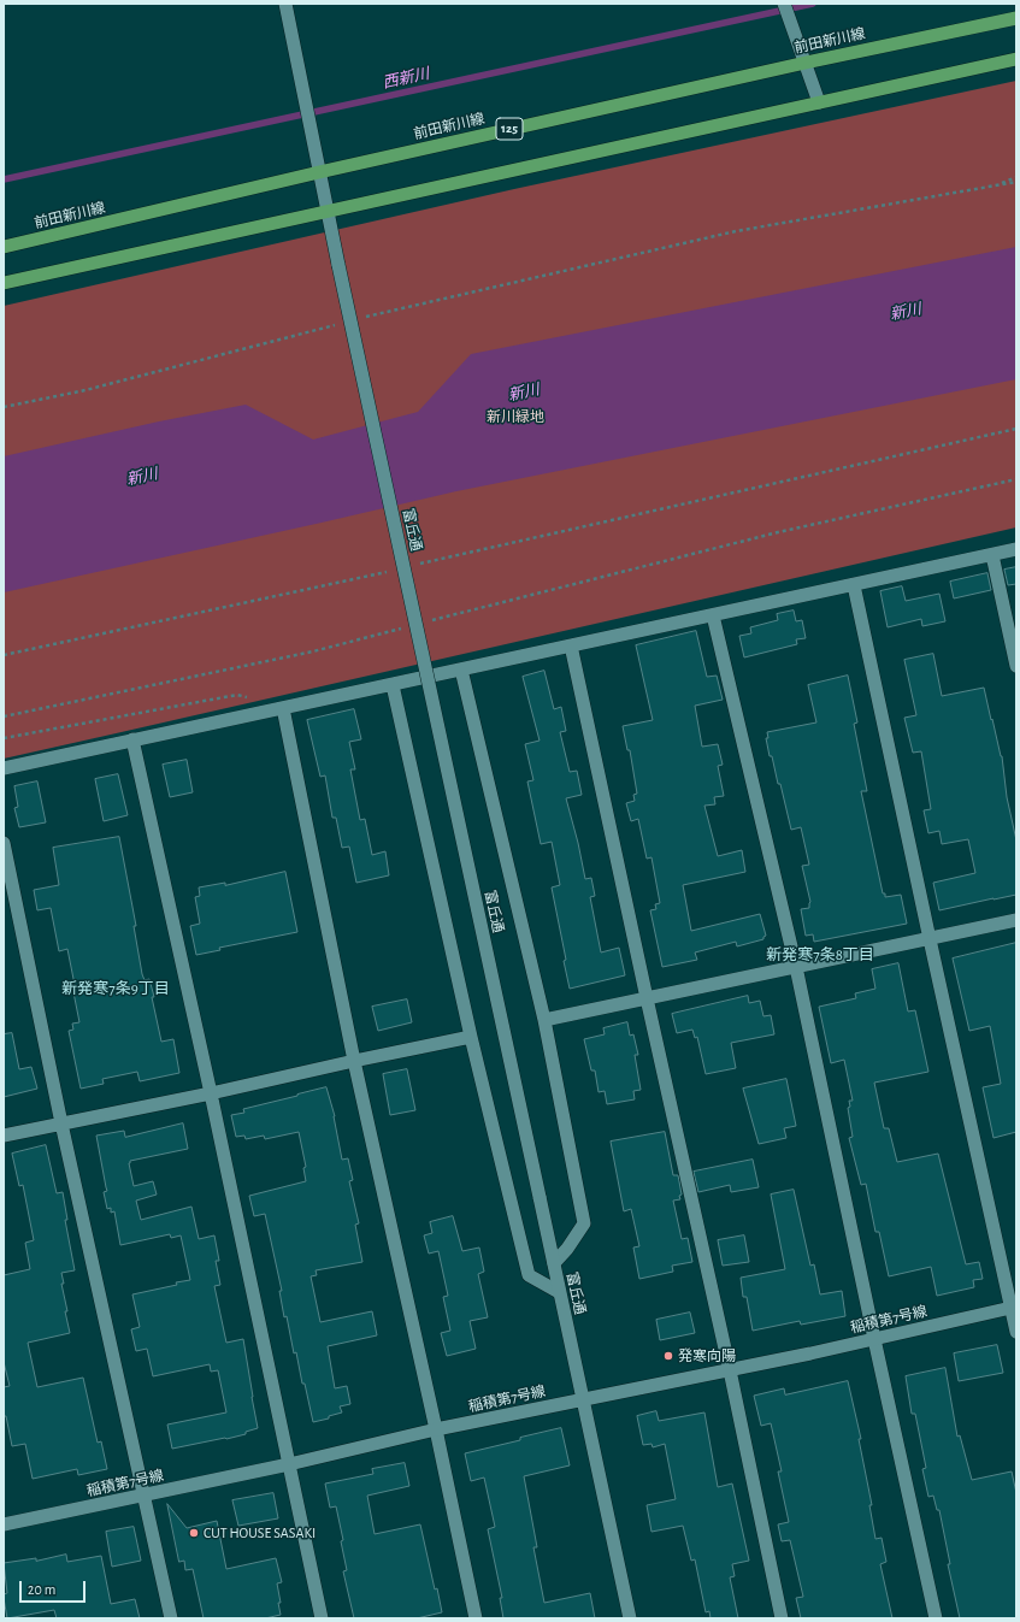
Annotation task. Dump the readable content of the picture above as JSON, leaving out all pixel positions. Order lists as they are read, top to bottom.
{
  "streets": {
    "main road": ["前田新川線", "125"],
    "street": ["富丘通", "稲積第7号線"]
  },
  "crossings": [
    ["前田新川線", "富丘通"],
    ["富丘通", "稲積第7号線"]
  ],
  "districts": ["新発寒7条8丁目", "新発寒7条9丁目"],
  "water": ["西新川", "新川"],
  "parks": ["新川緑地"],
  "places": ["発寒向陽", "CUT HOUSE SASAKI"],
  "scale_bar": "20 m"
}
